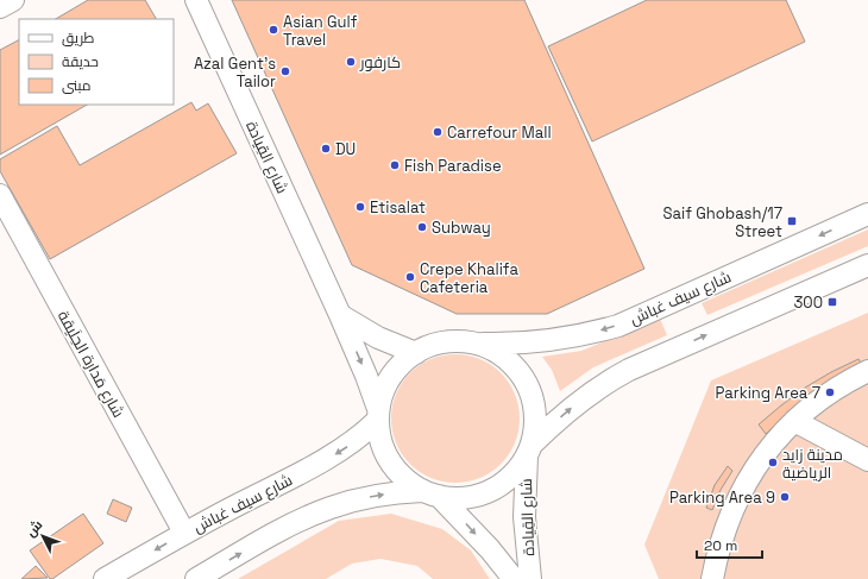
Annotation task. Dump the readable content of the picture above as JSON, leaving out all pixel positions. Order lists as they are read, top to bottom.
{
  "streets": {
    "street": ["شارع القِيادة", "شارع سيف غباش", "شارع مَدارة الحِلَيقة"]
  },
  "crossings": [
    ["شارع القِيادة", "شارع سيف غباش"],
    ["شارع سيف غباش", "شارع مَدارة الحِلَيقة"]
  ],
  "places": {
    "other": [
      "Asian Gulf Travel",
      "كارفور",
      "Azal Gent's Tailor",
      "Carrefour Mall",
      "DU",
      "Fish Paradise",
      "Etisalat",
      "Subway",
      "Crepe Khalifa Cafeteria",
      "Parking Area 7",
      "مدينة زايد الرياضية",
      "Parking Area 9"
    ],
    "transit": ["Saif Ghobash/17 Street", "300"]
  },
  "legend": ["طريق", "حديقة", "مبنى"],
  "scale_bar": "20 m",
  "north": "top left"
}
